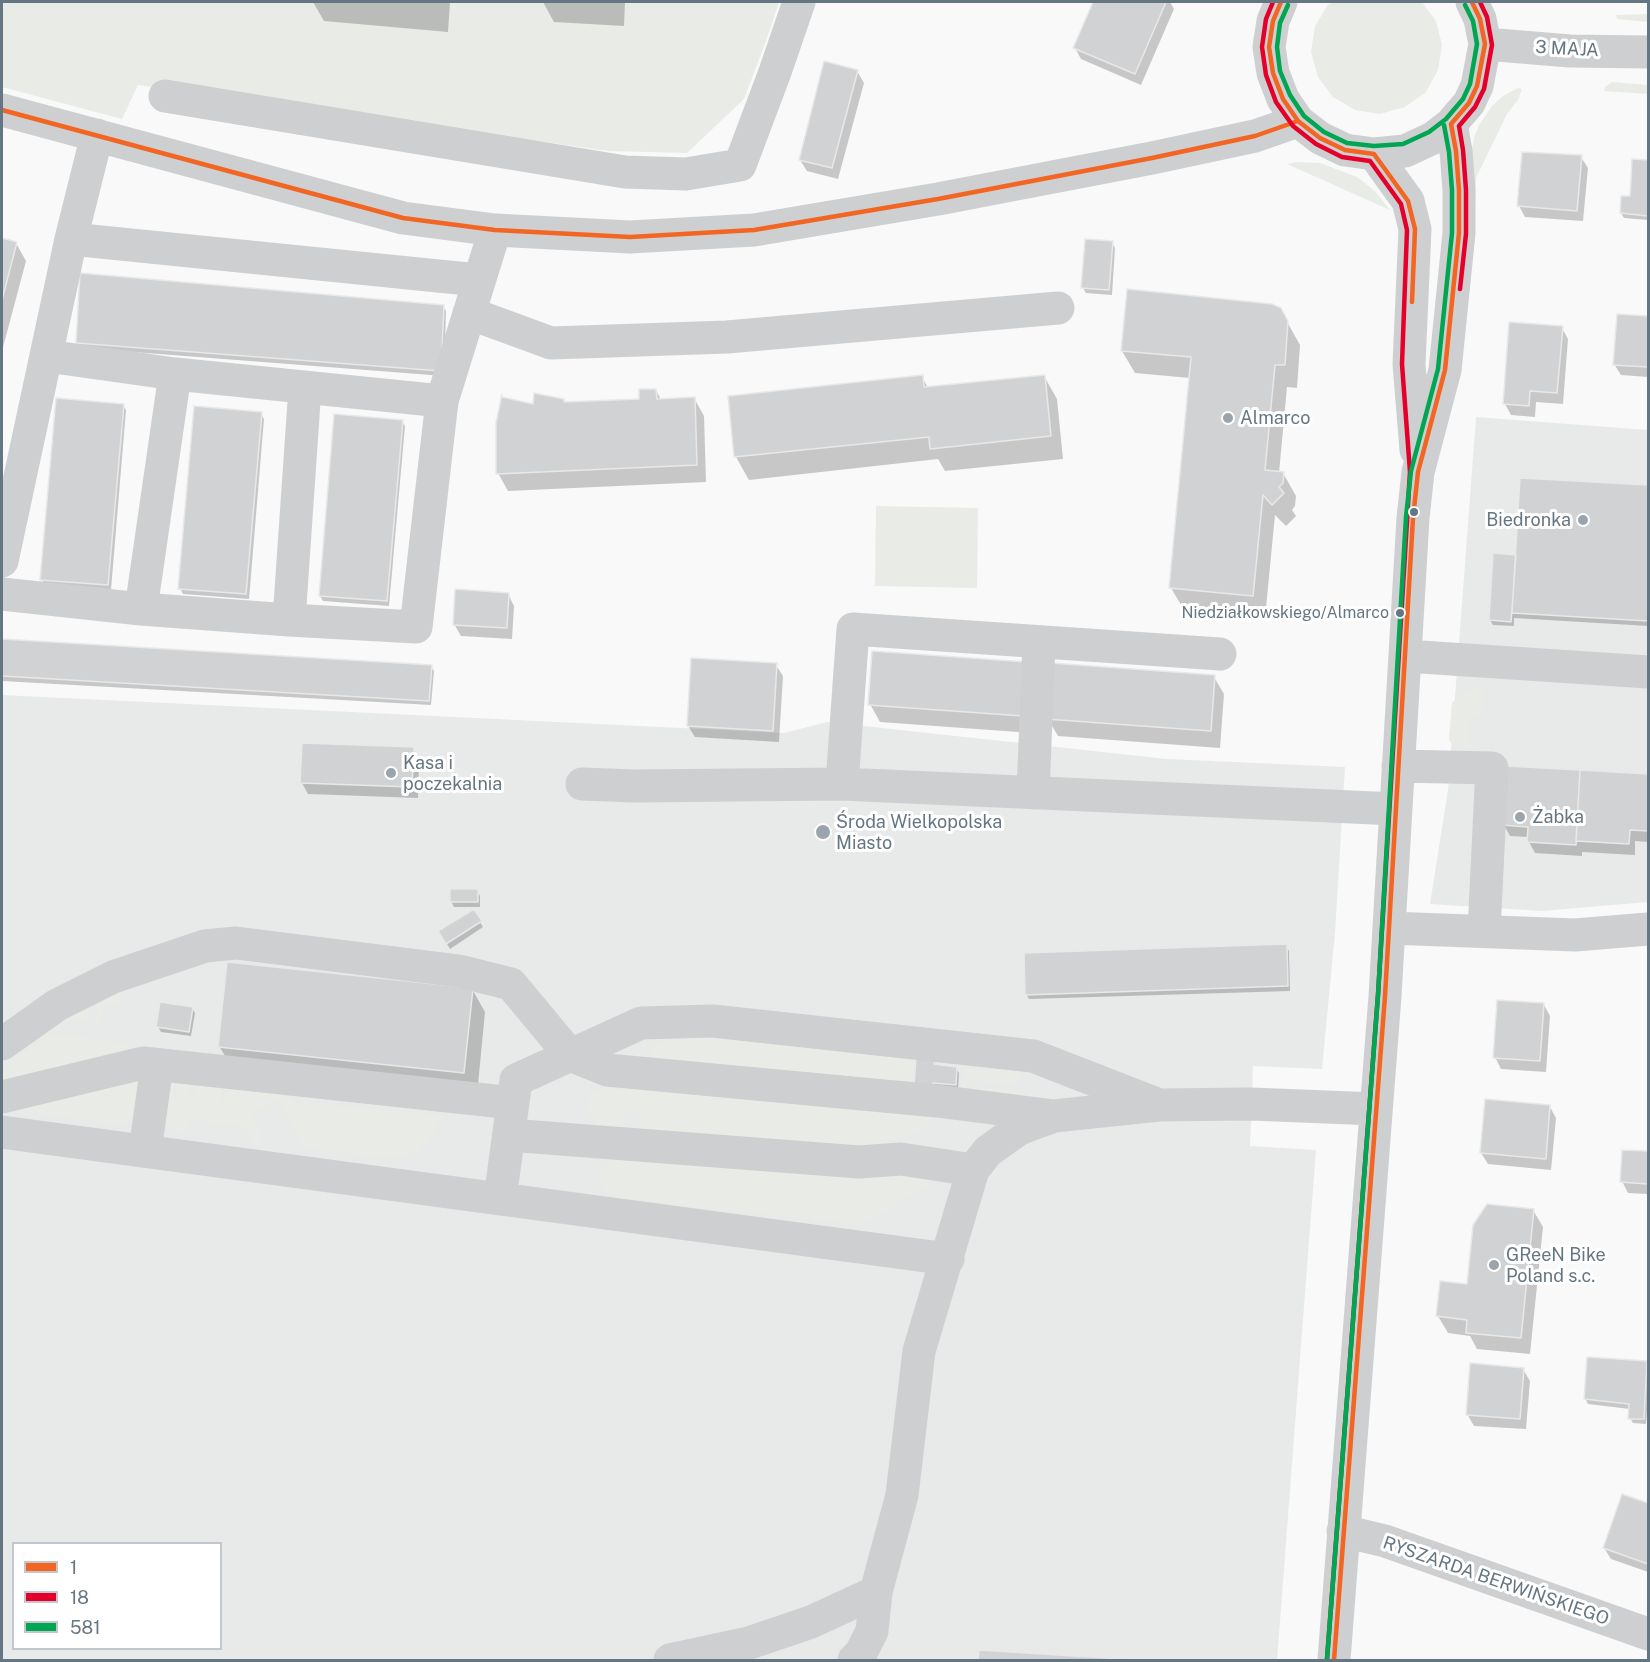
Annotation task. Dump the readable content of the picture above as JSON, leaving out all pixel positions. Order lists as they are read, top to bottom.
{
  "streets": {
    "street": ["3 MAJA", "RYSZARDA BERWIŃSKIEGO"]
  },
  "places": [
    "Almarco",
    "Biedronka",
    "Niedziałkowskiego/Almarco",
    "Kasa i poczekalnia",
    "Żabka",
    "Środa Wielkopolska Miasto",
    "GReeN Bike Poland s.c."
  ],
  "lines": ["transit line 1", "transit line 18", "transit line 581"],
  "legend": ["1", "18", "581"]
}
